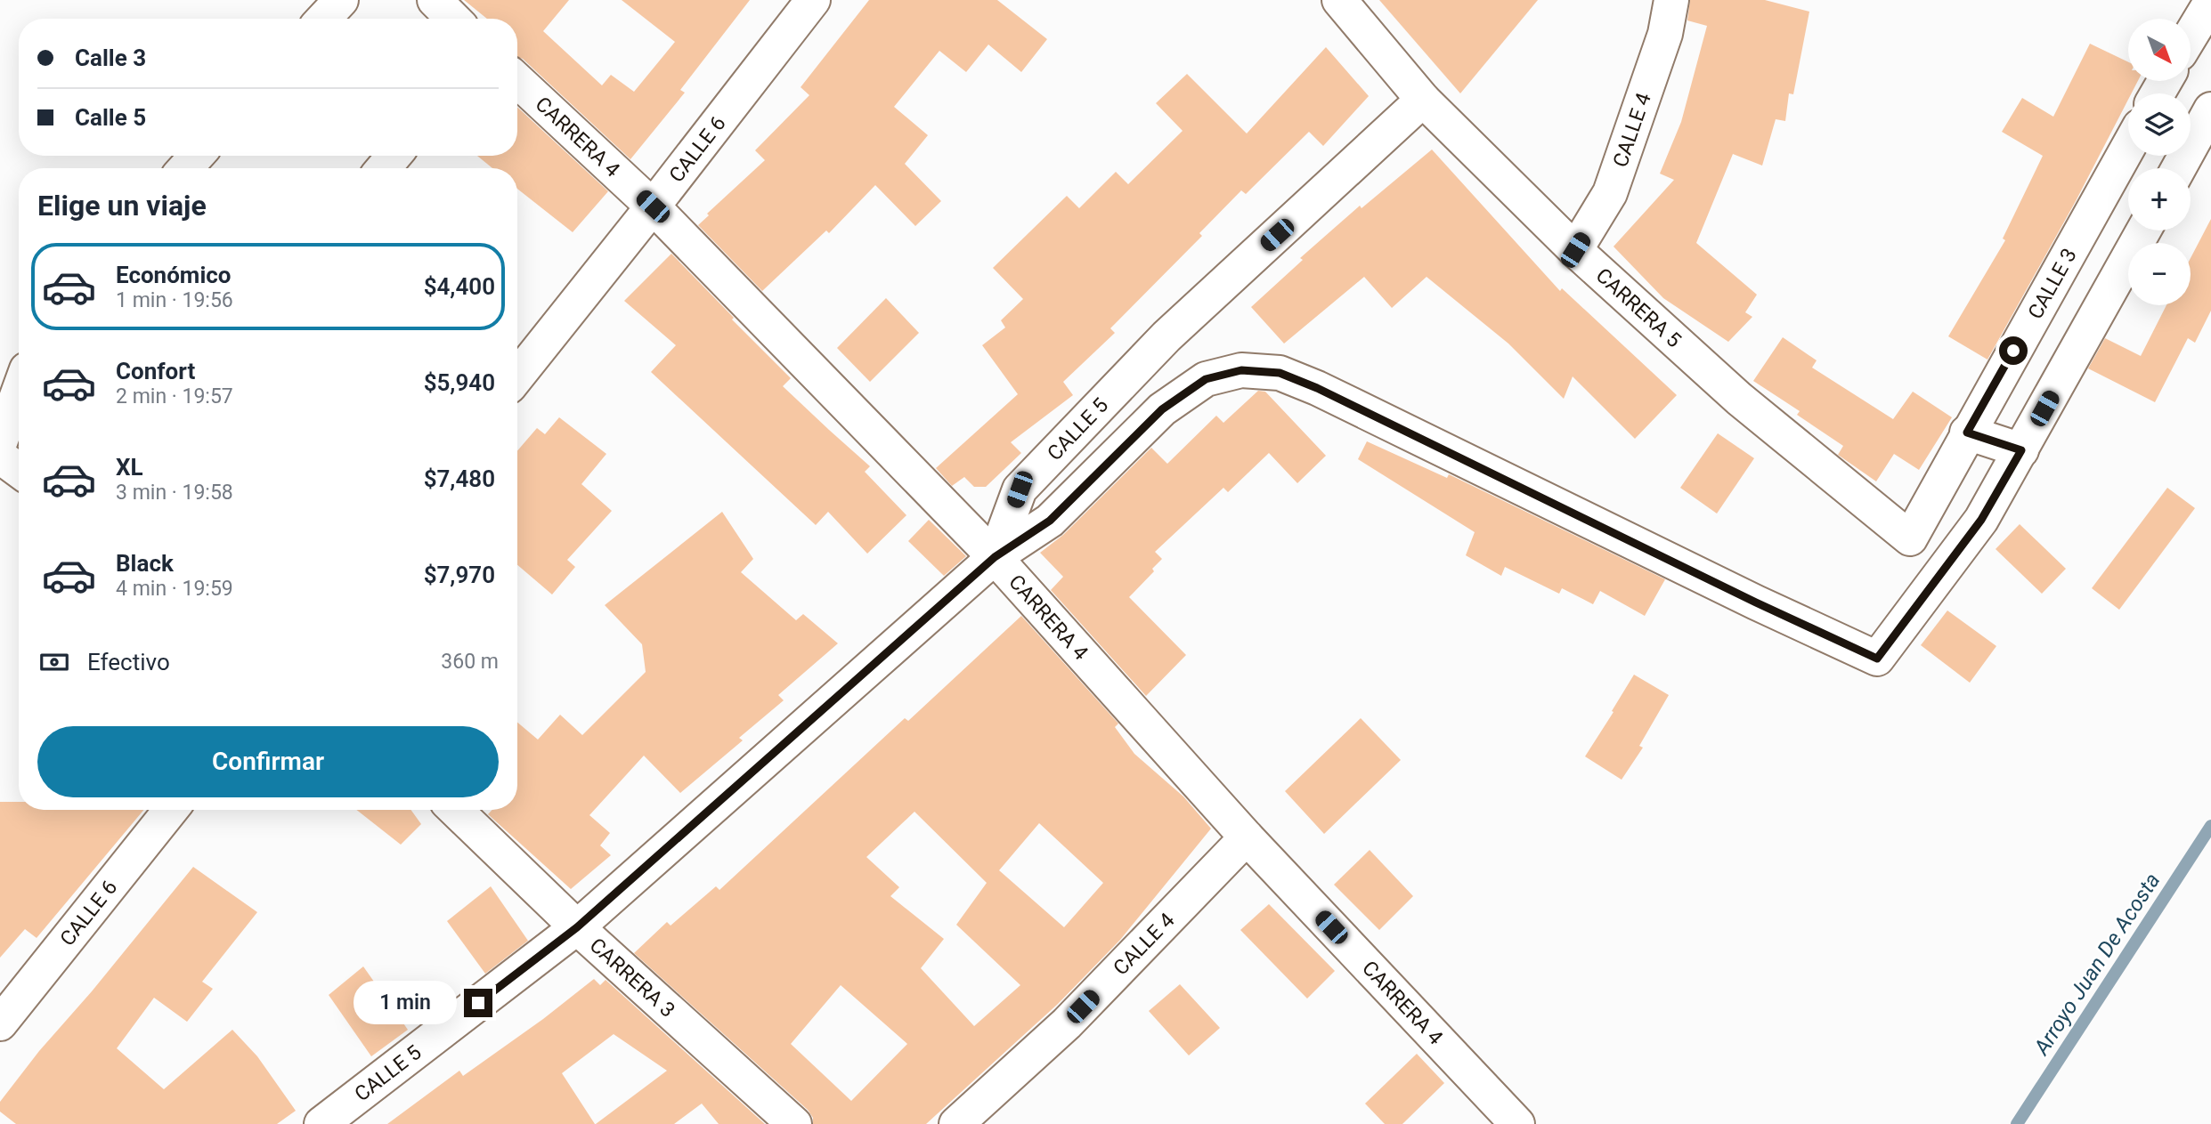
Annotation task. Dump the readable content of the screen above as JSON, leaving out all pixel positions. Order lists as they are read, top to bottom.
{
  "streets": {
    "street": [
      "CALLE 4",
      "CARRERA 4",
      "CALLE 6",
      "CALLE 3",
      "CARRERA 5",
      "CALLE 5",
      "CARRERA 3"
    ]
  },
  "crossings": [
    ["CALLE 4", "CARRERA 4"],
    ["CALLE 4", "CARRERA 5"],
    ["CARRERA 4", "CALLE 6"],
    ["CARRERA 4", "CALLE 5"],
    ["CALLE 3", "CARRERA 5"],
    ["CARRERA 5", "CALLE 5"],
    ["CALLE 5", "CARRERA 3"]
  ],
  "water": ["Arroyo Juan De Acosta"],
  "north": "bottom right",
  "page": {
    "map_buttons": ["+", "−"],
    "banner": ["Calle 3", "Calle 5"],
    "heading": "Elige un viaje",
    "list": [
      {
        "name": "Económico",
        "note": "1 min · 19:56",
        "value": "$4,400"
      },
      {
        "name": "Confort",
        "note": "2 min · 19:57",
        "value": "$5,940"
      },
      {
        "name": "XL",
        "note": "3 min · 19:58",
        "value": "$7,480"
      },
      {
        "name": "Black",
        "note": "4 min · 19:59",
        "value": "$7,970"
      }
    ],
    "pay": ["Efectivo", "360 m"],
    "buttons": "Confirmar",
    "bubble": "1 min"
  }
}
